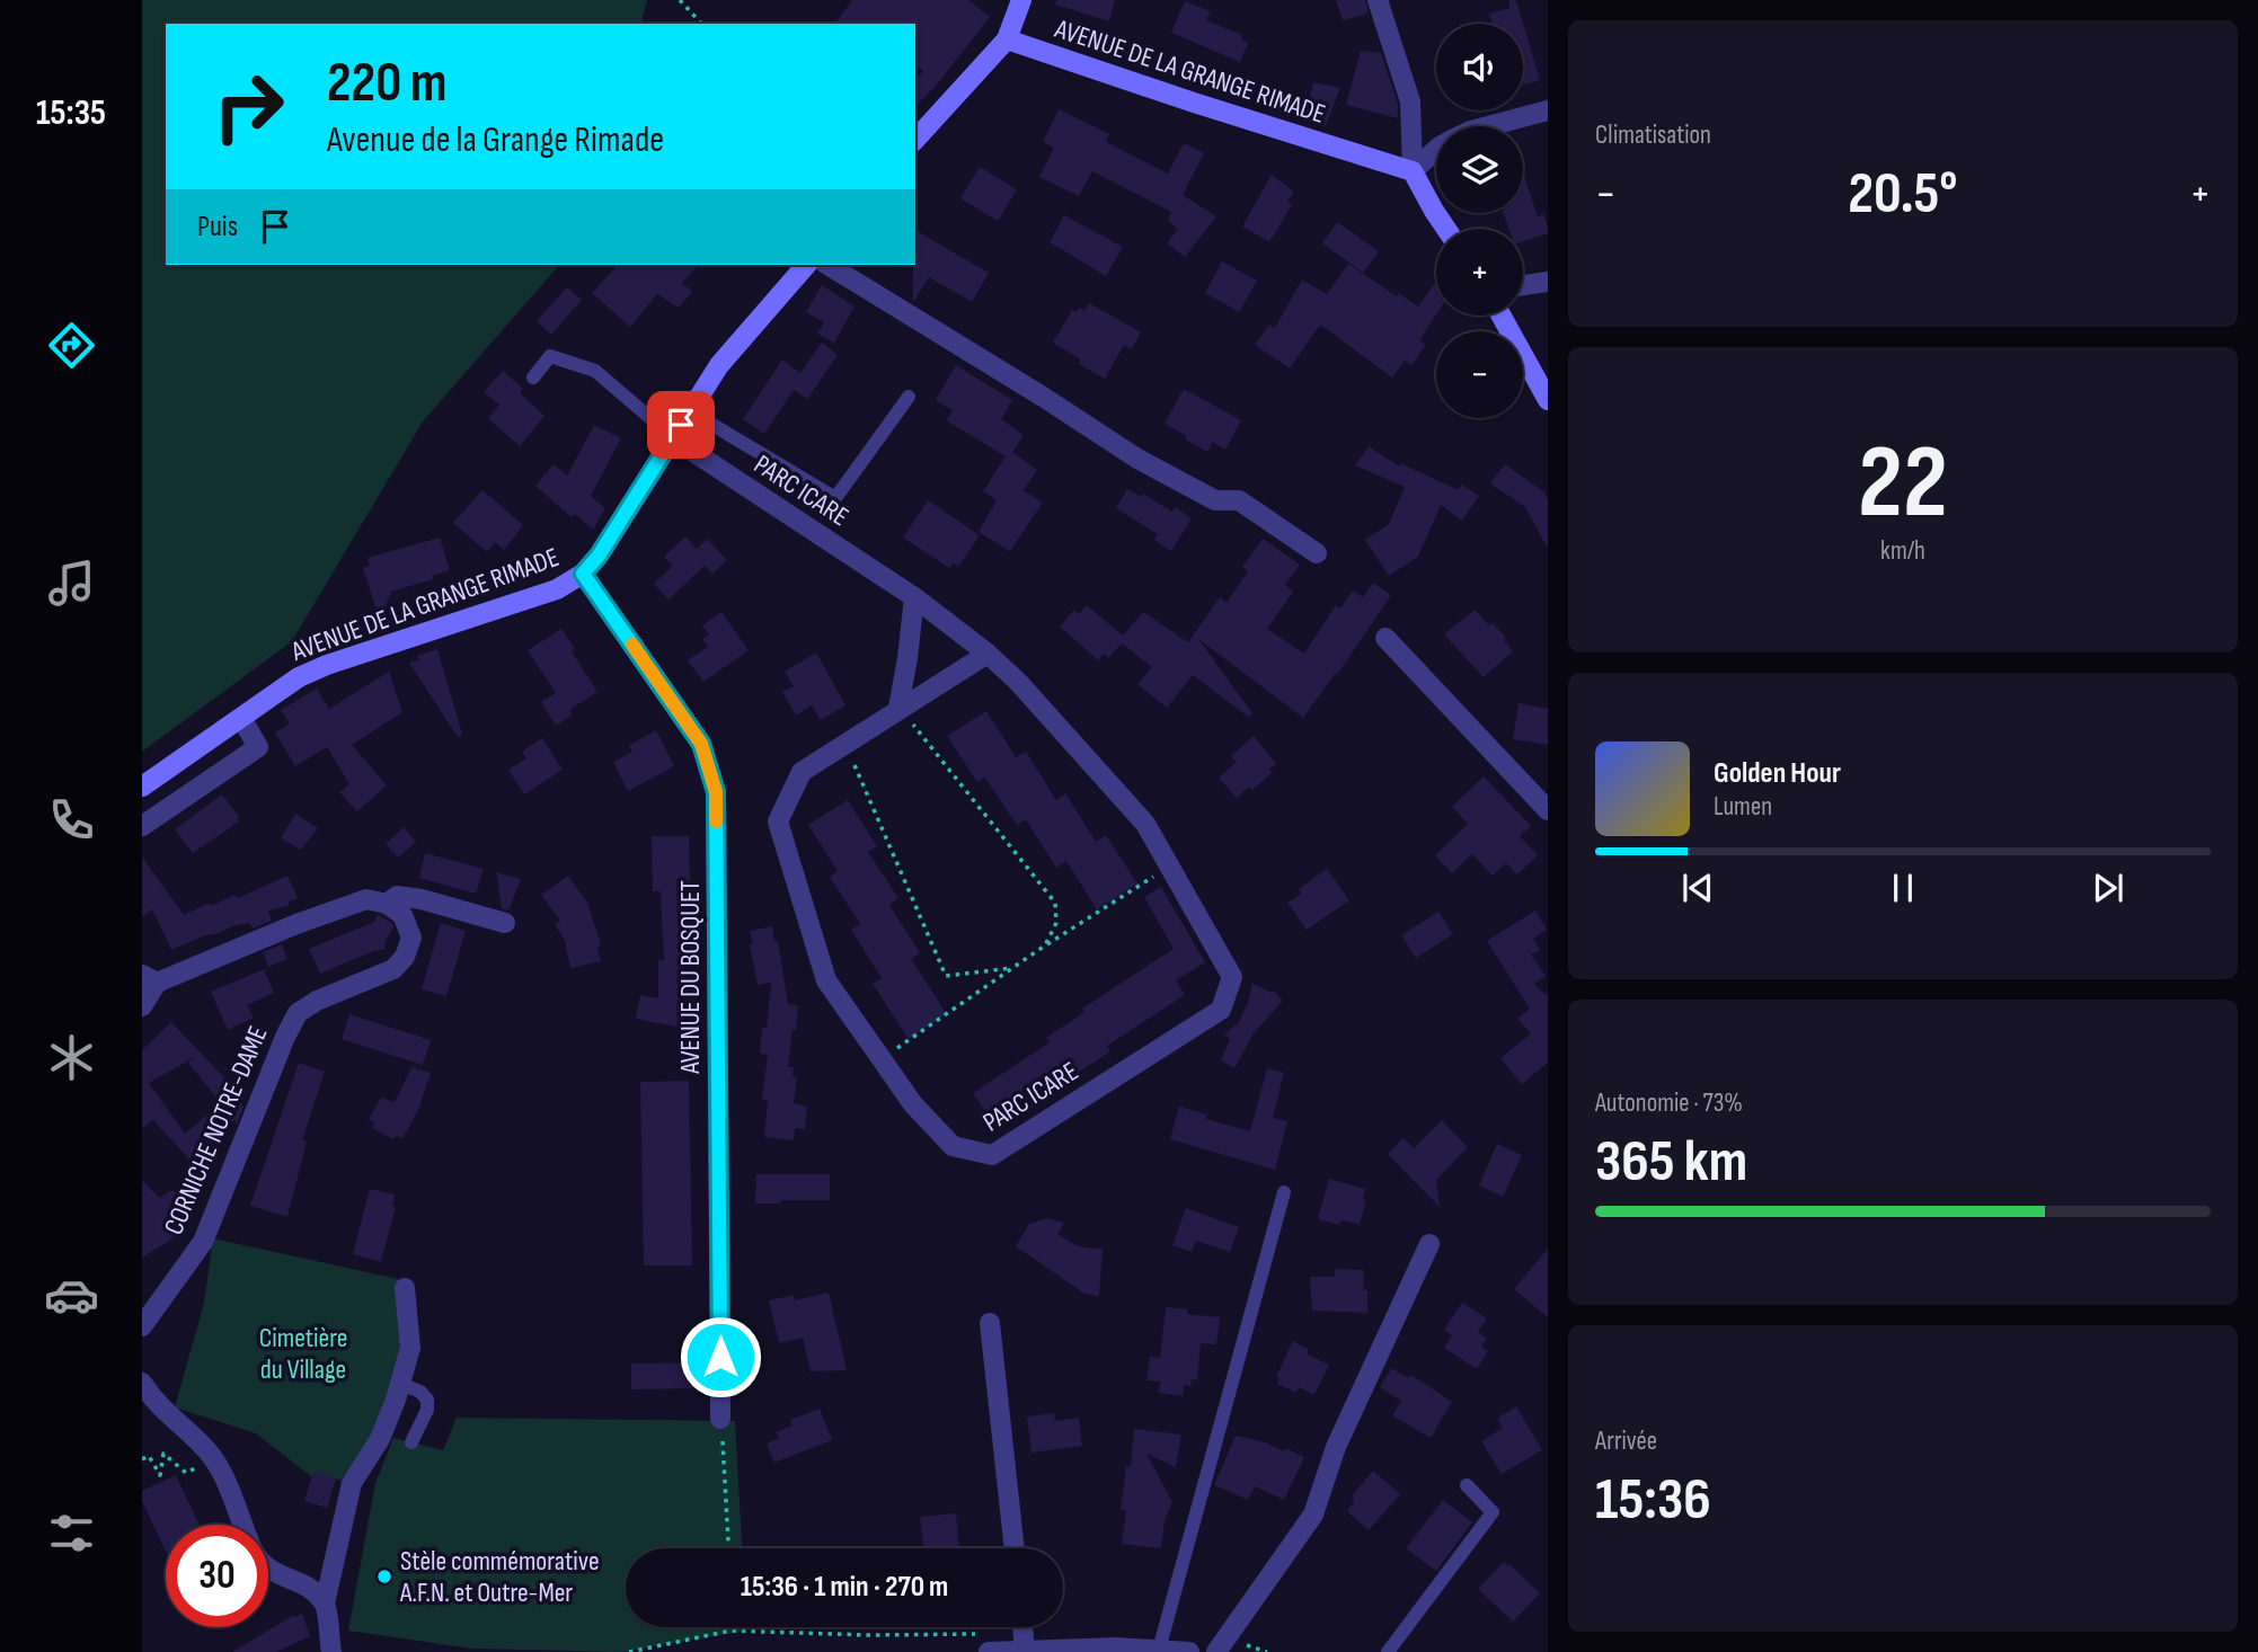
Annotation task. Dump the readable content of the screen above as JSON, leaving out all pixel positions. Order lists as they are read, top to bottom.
{
  "streets": {
    "street": [
      "AVENUE DE LA GRANGE RIMADE",
      "PARC ICARE",
      "AVENUE DU BOSQUET",
      "CORNICHE NOTRE-DAME"
    ]
  },
  "crossings": [
    ["AVENUE DE LA GRANGE RIMADE", "PARC ICARE"],
    ["AVENUE DE LA GRANGE RIMADE", "AVENUE DU BOSQUET"]
  ],
  "parks": ["Cimetière du Village"],
  "places": ["Stèle commémorative A.F.N. et Outre-Mer"],
  "page": {
    "tabs": "15:35",
    "tile": [
      "Climatisation",
      ["22", "km/h"],
      ["Autonomie · 73%", "365 km"],
      ["Arrivée", "15:36"]
    ],
    "map_buttons": ["+", "−"],
    "turn": ["220 m", "Avenue de la Grange Rimade"],
    "heat": ["−", "20.5°", "+"],
    "then": "Puis",
    "song": ["Golden Hour", "Lumen"],
    "limit": "30",
    "trip": "15:36 · 1 min · 270 m"
  }
}
